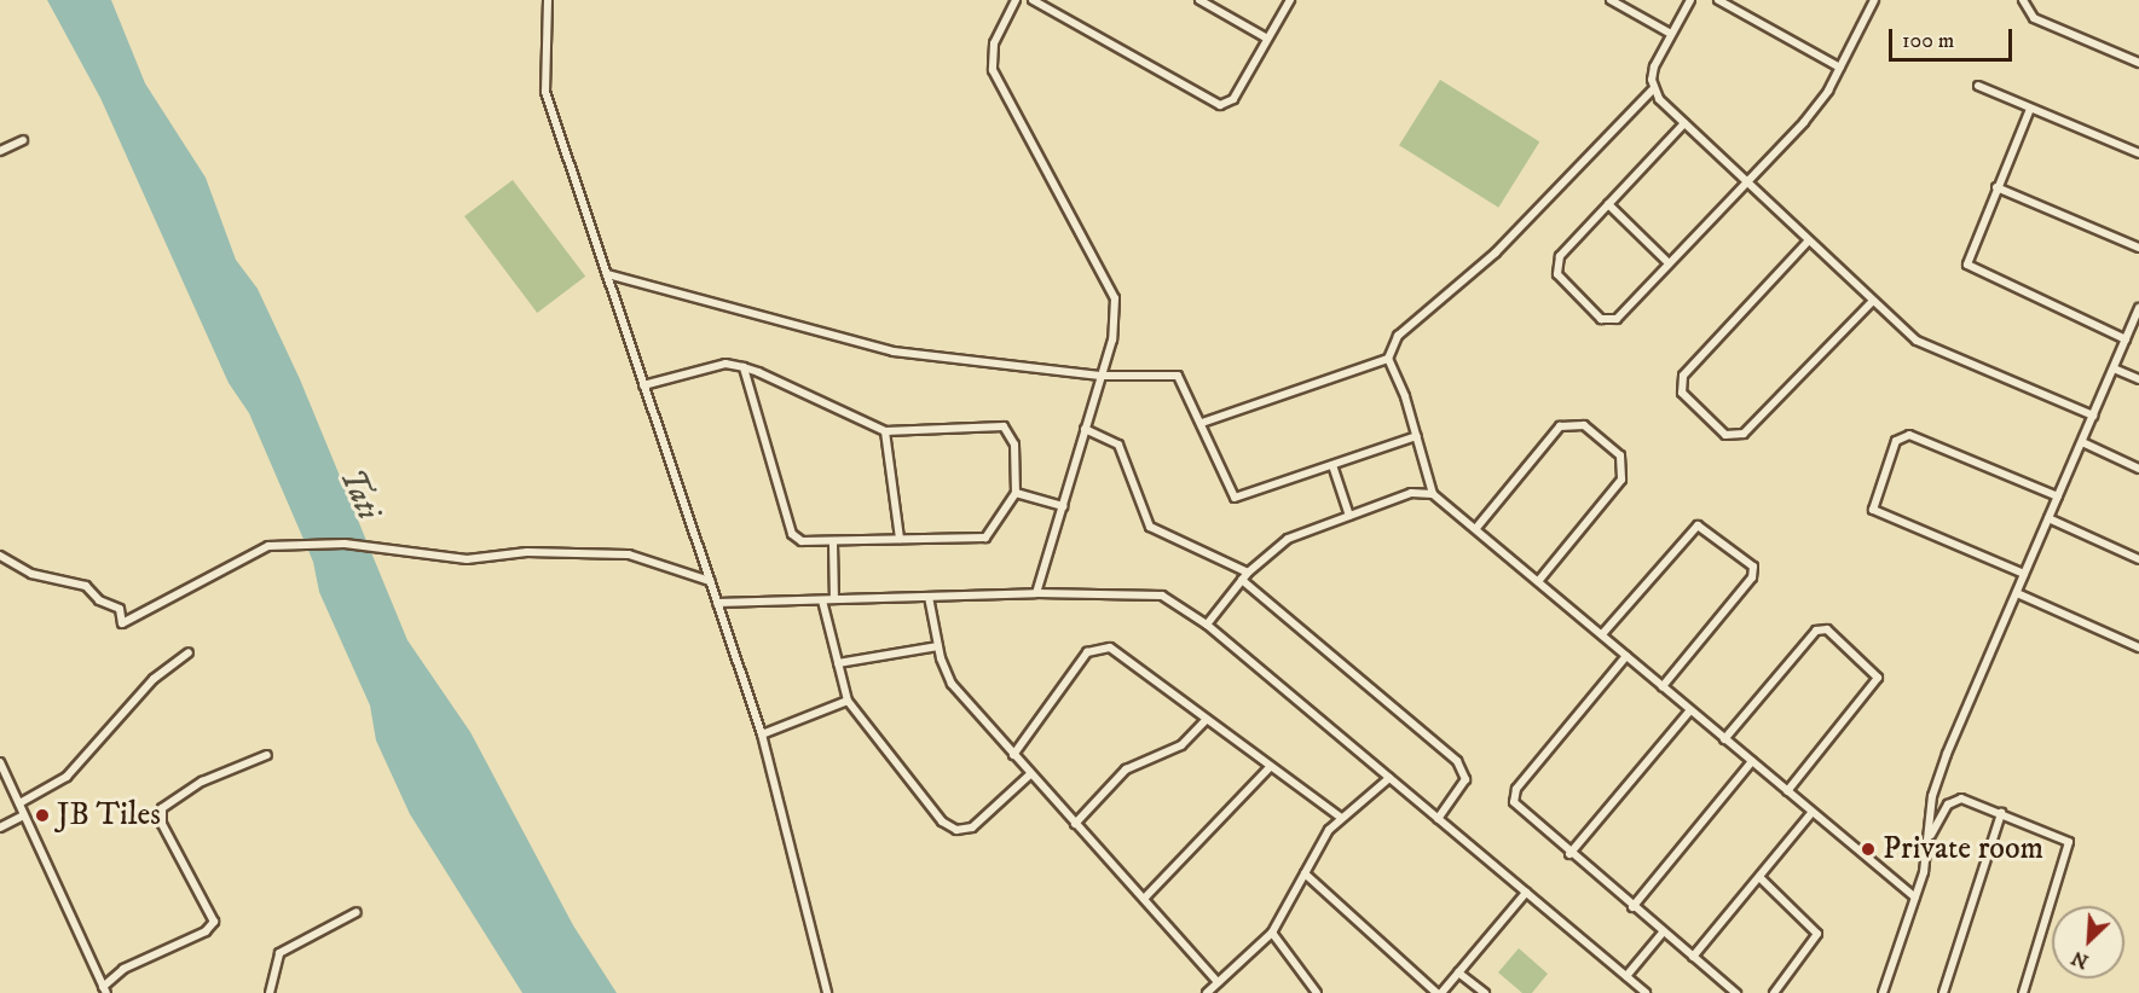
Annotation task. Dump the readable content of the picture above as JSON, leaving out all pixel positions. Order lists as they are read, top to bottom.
{
  "water": ["Tati"],
  "places": ["JB Tiles", "Private room"],
  "scale_bar": "100 m",
  "north": "bottom left"
}
